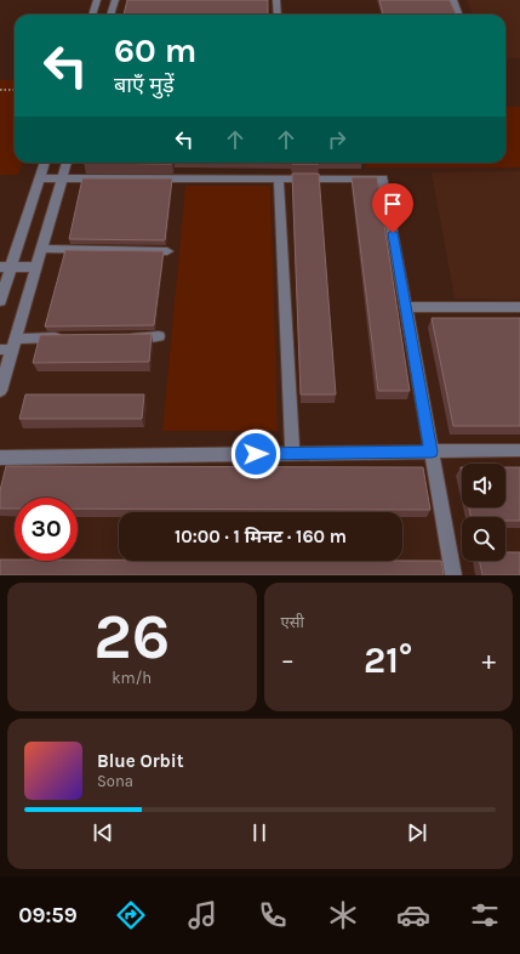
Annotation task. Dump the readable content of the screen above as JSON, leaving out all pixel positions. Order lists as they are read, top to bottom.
{
  "page": {
    "turn": ["60 m", "बाएँ मुड़ें"],
    "limit": "30",
    "trip": "10:00 · 1 मिनट · 160 m",
    "tile": [
      ["26", "km/h"],
      "एसी"
    ],
    "heat": ["−", "21°", "+"],
    "song": ["Blue Orbit", "Sona"],
    "tabs": "09:59"
  }
}
